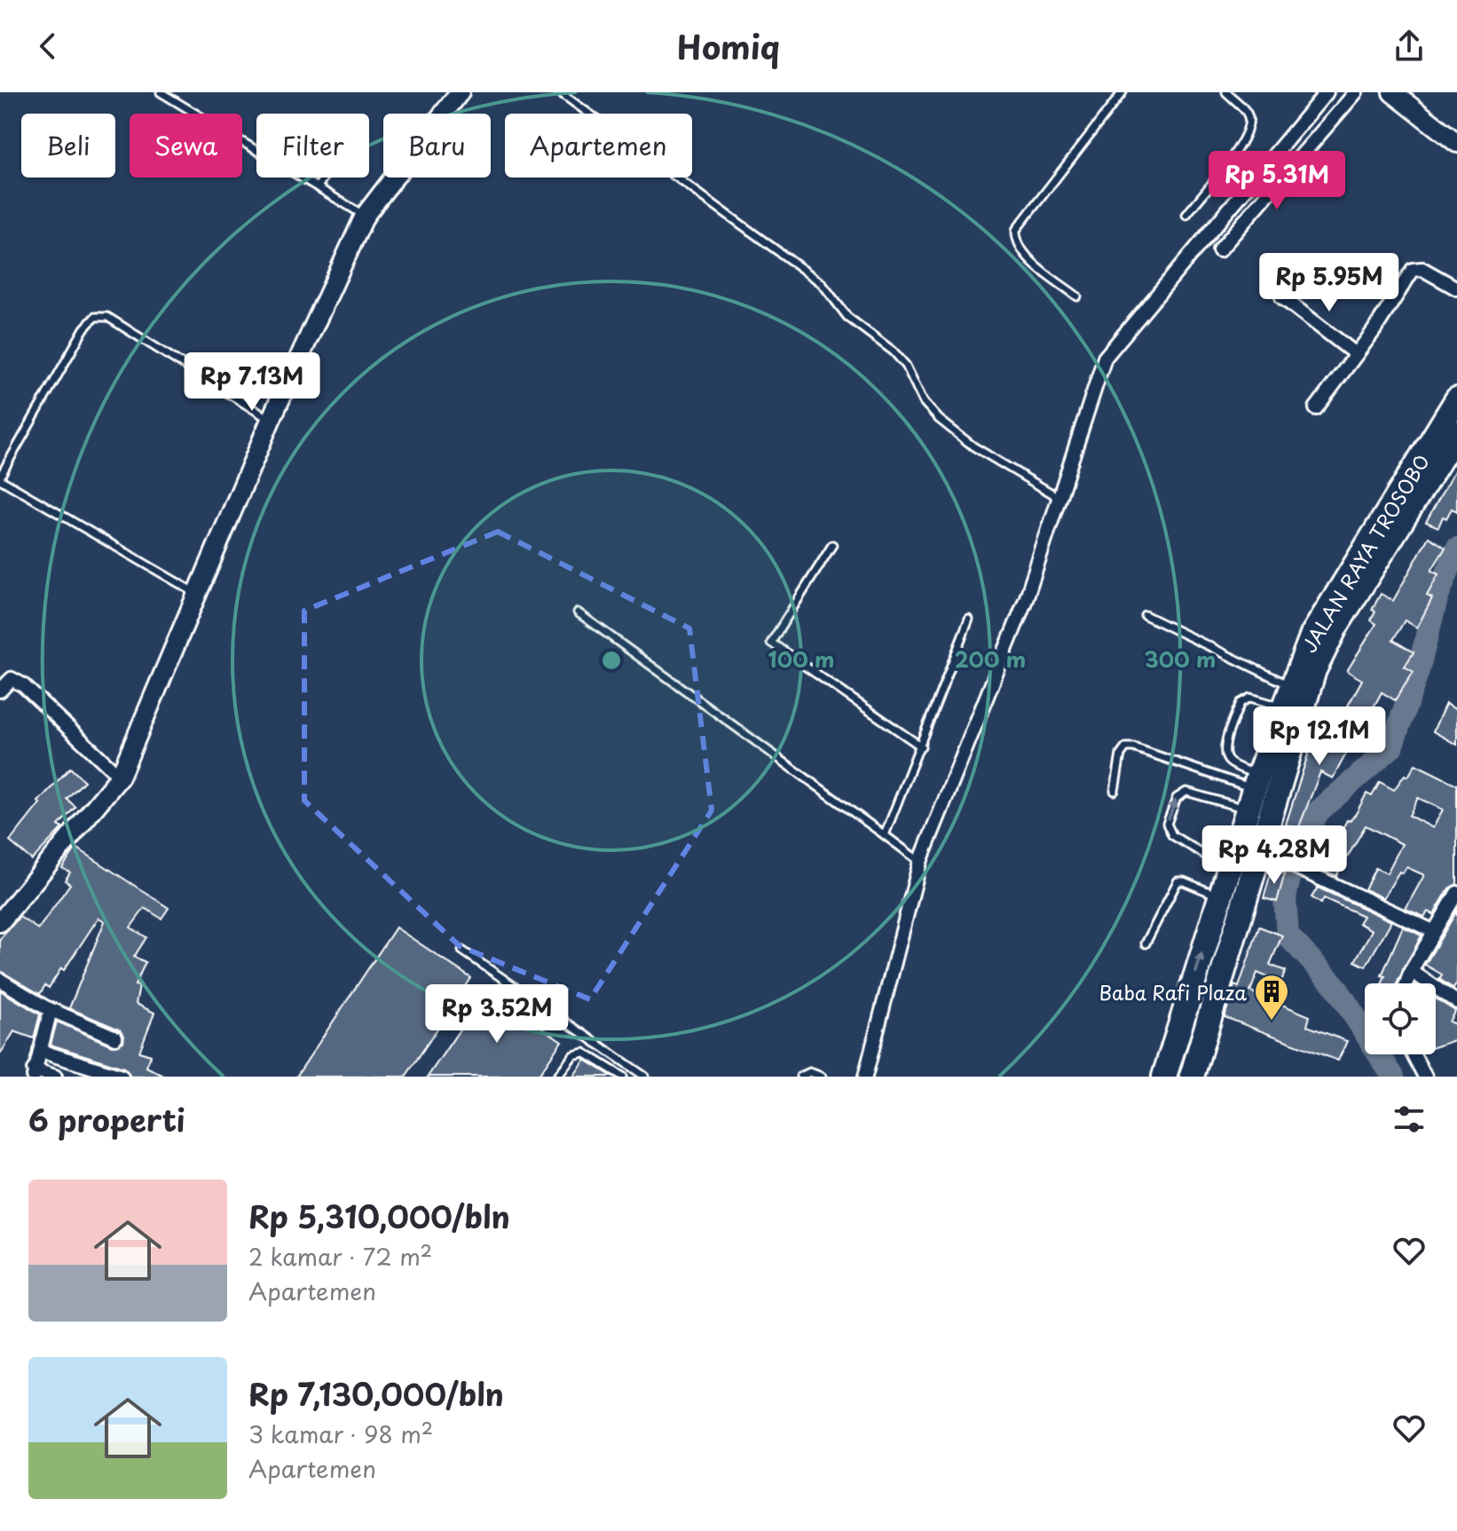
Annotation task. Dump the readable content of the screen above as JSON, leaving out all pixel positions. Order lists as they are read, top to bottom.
{
  "streets": {
    "highway": ["JALAN RAYA TROSOBO"]
  },
  "places": {
    "building": ["Baba Rafi Plaza"]
  },
  "page": {
    "header": "Homiq",
    "chip": [
      "Beli",
      "Sewa",
      "Filter",
      "Baru",
      "Apartemen"
    ],
    "price": [
      "Rp 5.31M",
      "Rp 5.95M",
      "Rp 7.13M",
      "Rp 12.1M",
      "Rp 4.28M",
      "Rp 3.52M"
    ],
    "heading": "6 properti",
    "list": [
      {
        "name": "Rp 5,310,000/bln",
        "note": "2 kamar · 72 m² · Apartemen"
      },
      {
        "name": "Rp 7,130,000/bln",
        "note": "3 kamar · 98 m² · Apartemen"
      }
    ]
  },
  "rings": ["100 m", "200 m", "300 m"]
}
